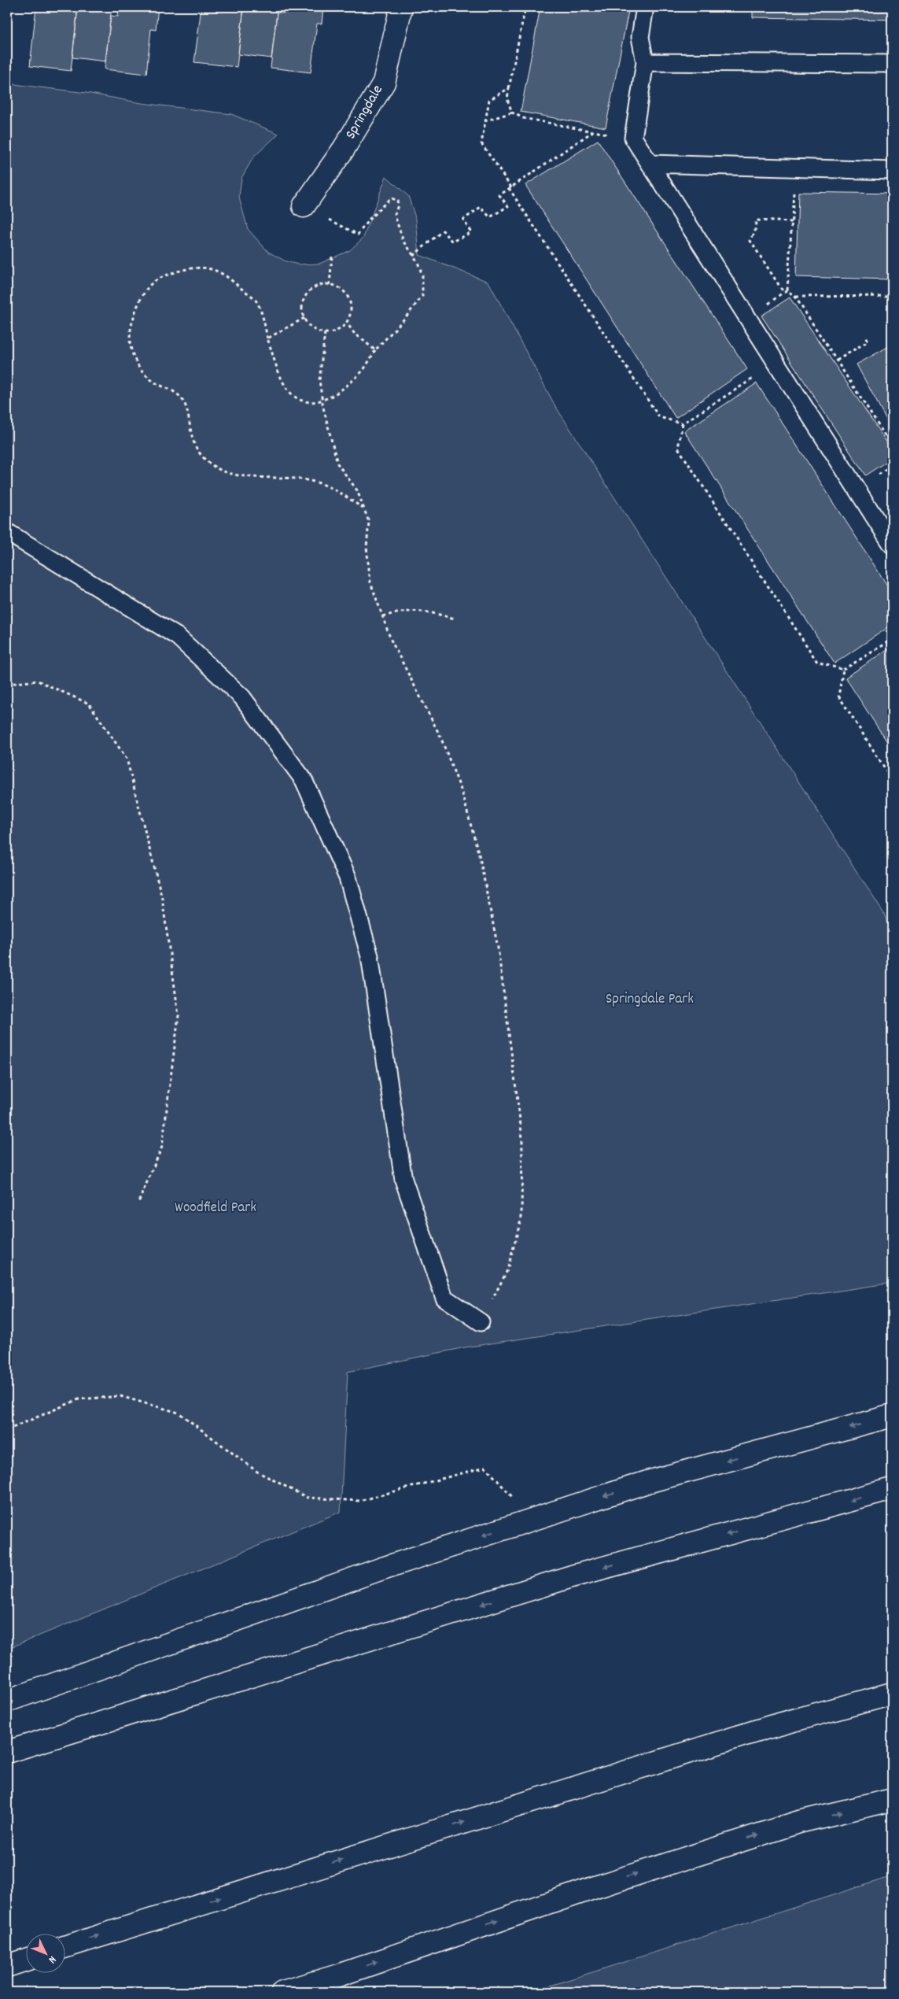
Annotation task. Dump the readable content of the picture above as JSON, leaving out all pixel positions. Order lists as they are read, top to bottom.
{
  "streets": {
    "main road": ["Springdale"]
  },
  "parks": ["Springdale Park", "Woodfield Park"],
  "north": "bottom right"
}
